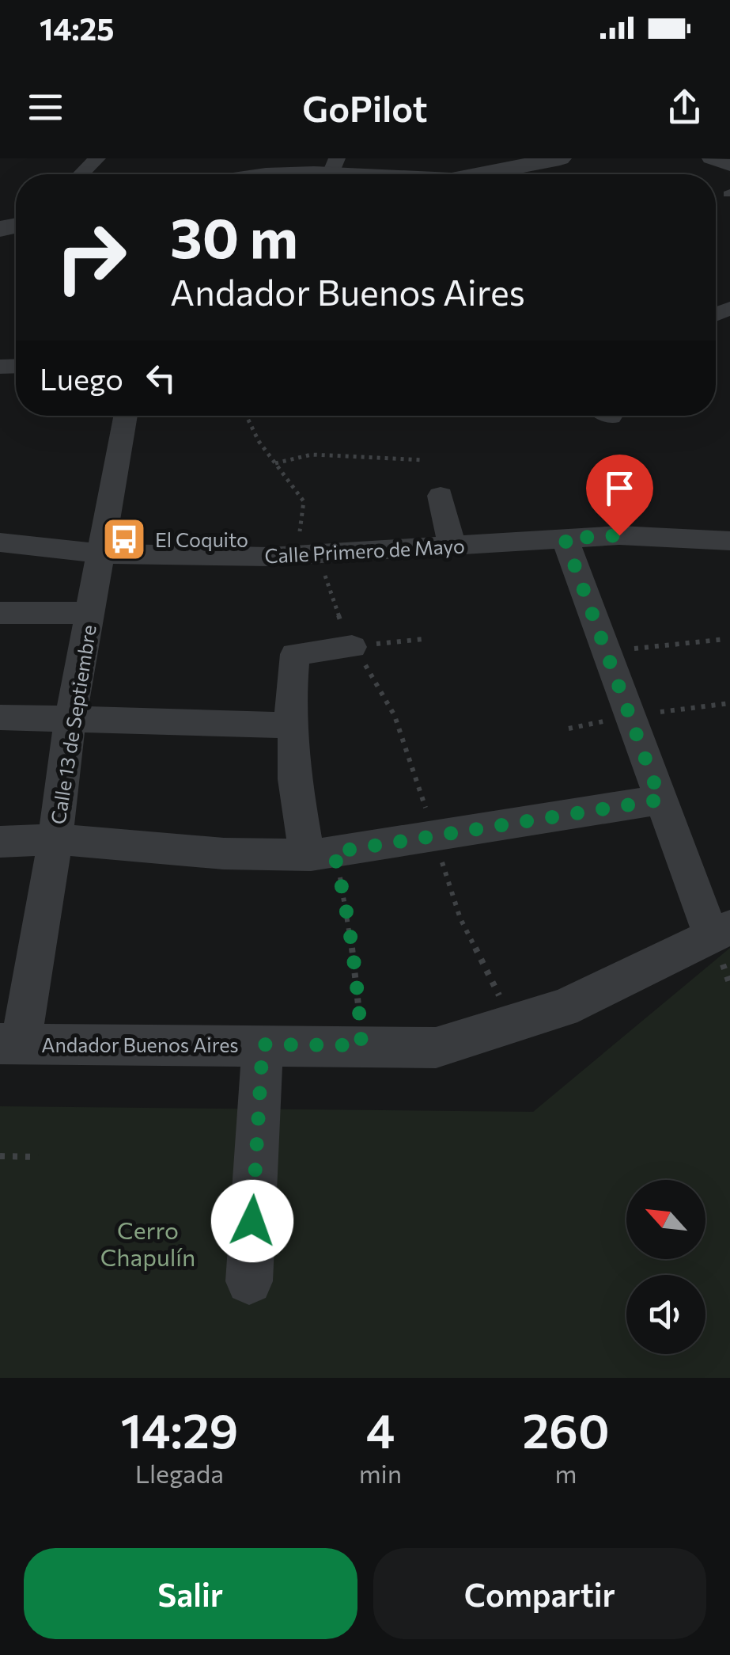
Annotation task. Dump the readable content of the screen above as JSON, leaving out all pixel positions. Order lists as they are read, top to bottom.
{
  "streets": {
    "street": ["Calle Primero de Mayo", "Calle 13 de Septiembre", "Andador Buenos Aires"]
  },
  "crossings": [
    ["Calle Primero de Mayo", "Calle 13 de Septiembre"],
    ["Calle 13 de Septiembre", "Andador Buenos Aires"]
  ],
  "parks": ["Cerro Chapulín"],
  "places": {
    "bus stop": ["El Coquito"]
  },
  "north": "top left",
  "page": {
    "status": "14:25",
    "header": "GoPilot",
    "turn": ["30 m", "Andador Buenos Aires"],
    "then": "Luego",
    "eta": [
      "14:29",
      "Llegada",
      "4",
      "min",
      "260",
      "m"
    ],
    "buttons": ["Salir", "Compartir"]
  }
}
